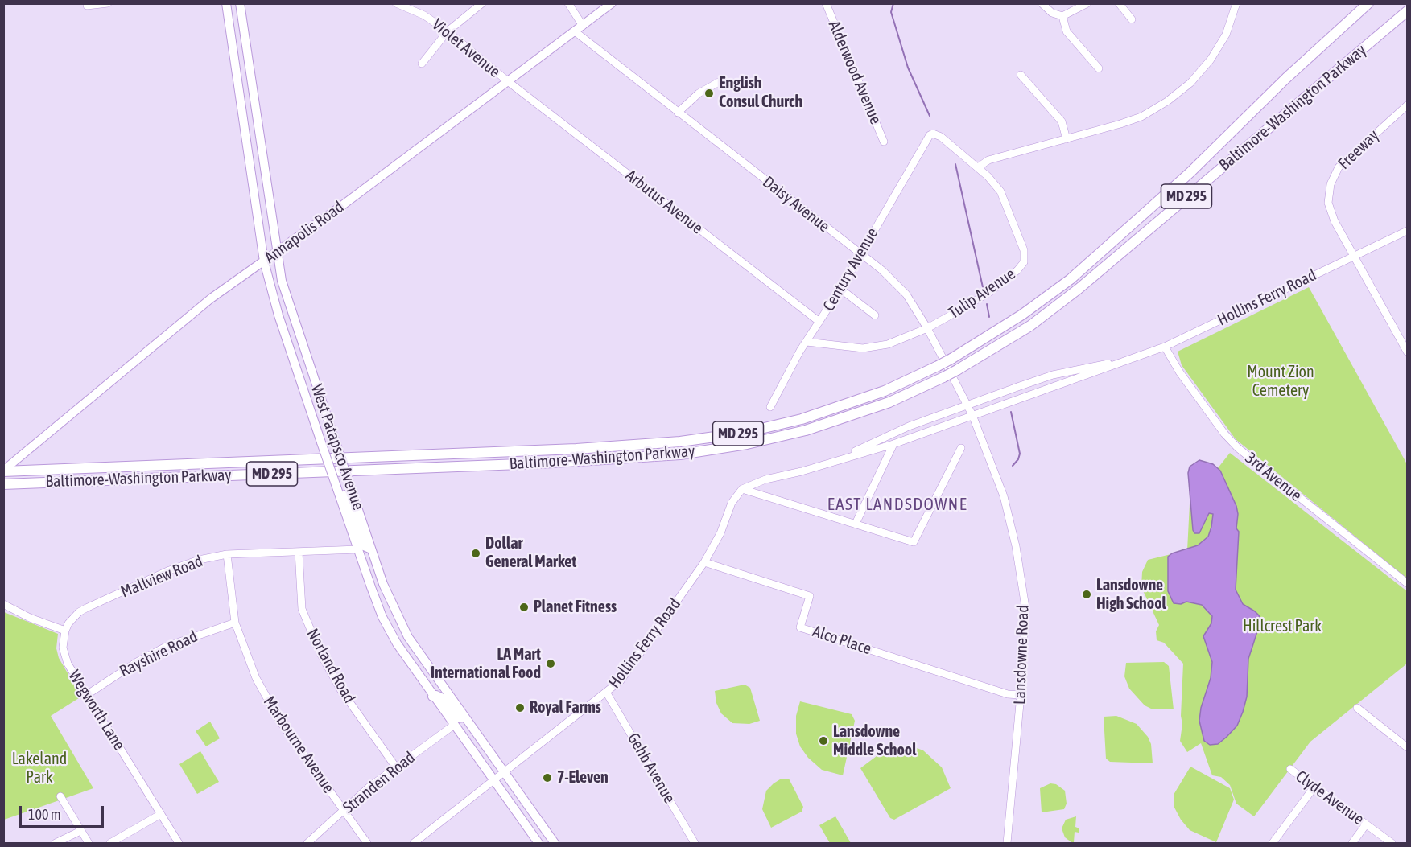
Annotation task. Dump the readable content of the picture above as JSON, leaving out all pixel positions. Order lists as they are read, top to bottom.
{
  "streets": {
    "highway": ["Baltimore-Washington Parkway", "MD 295"],
    "main road": ["Annapolis Road", "West Patapsco Avenue"],
    "street": [
      "Violet Avenue",
      "Alderwood Avenue",
      "Freeway",
      "Arbutus Avenue",
      "Daisy Avenue",
      "Century Avenue",
      "Tulip Avenue",
      "Hollins Ferry Road",
      "3rd Avenue",
      "Mallview Road",
      "Alco Place",
      "Rayshire Road",
      "Lansdowne Road",
      "Norland Road",
      "Wegworth Lane",
      "Marbourne Avenue",
      "Gehb Avenue",
      "Stranden Road",
      "Clyde Avenue"
    ]
  },
  "crossings": [
    ["Violet Avenue", "Arbutus Avenue"],
    ["Violet Avenue", "Annapolis Road"],
    ["Baltimore-Washington Parkway", "Annapolis Road"],
    ["Freeway", "Hollins Ferry Road"],
    ["Arbutus Avenue", "Annapolis Road"],
    ["Arbutus Avenue", "Century Avenue"],
    ["Daisy Avenue", "Annapolis Road"],
    ["Daisy Avenue", "Century Avenue"],
    ["Daisy Avenue", "Tulip Avenue"],
    ["Daisy Avenue", "Hollins Ferry Road"],
    ["Daisy Avenue", "Lansdowne Road"],
    ["Annapolis Road", "West Patapsco Avenue"],
    ["Century Avenue", "Tulip Avenue"],
    ["Hollins Ferry Road", "West Patapsco Avenue"],
    ["Hollins Ferry Road", "3rd Avenue"],
    ["Hollins Ferry Road", "Alco Place"],
    ["Hollins Ferry Road", "Lansdowne Road"],
    ["Hollins Ferry Road", "Gehb Avenue"],
    ["West Patapsco Avenue", "Mallview Road"],
    ["West Patapsco Avenue", "Stranden Road"],
    ["Mallview Road", "Norland Road"],
    ["Mallview Road", "Wegworth Lane"],
    ["Mallview Road", "Marbourne Avenue"],
    ["Alco Place", "Lansdowne Road"],
    ["Rayshire Road", "Wegworth Lane"],
    ["Rayshire Road", "Marbourne Avenue"],
    ["Norland Road", "Stranden Road"],
    ["Marbourne Avenue", "Stranden Road"]
  ],
  "districts": ["EAST LANDSDOWNE"],
  "parks": ["Mount Zion Cemetery", "Hillcrest Park", "Lakeland Park"],
  "places": [
    "English Consul Church",
    "Dollar General Market",
    "Lansdowne High School",
    "Planet Fitness",
    "LA Mart International Food",
    "Royal Farms",
    "Lansdowne Middle School",
    "7-Eleven"
  ],
  "scale_bar": "100 m"
}
